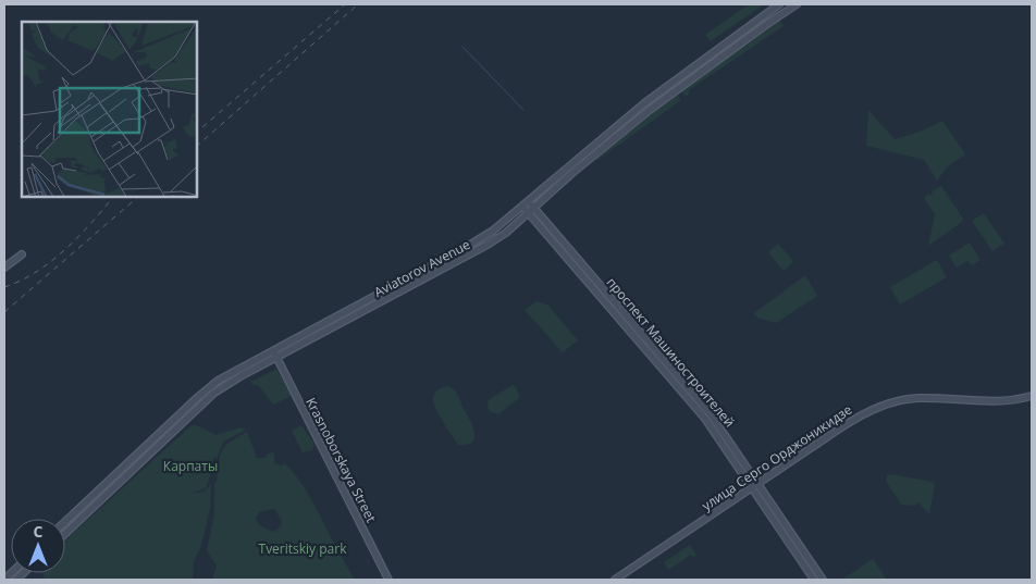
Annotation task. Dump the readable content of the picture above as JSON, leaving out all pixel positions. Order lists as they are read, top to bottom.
{
  "streets": {
    "main road": [
      "Aviatorov Avenue",
      "проспект Машиностроителей",
      "улица Серго Орджоникидзе",
      "Krasnoborskaya Street"
    ]
  },
  "crossings": [
    ["Aviatorov Avenue", "проспект Машиностроителей"],
    ["Aviatorov Avenue", "Krasnoborskaya Street"],
    ["проспект Машиностроителей", "улица Серго Орджоникидзе"]
  ],
  "parks": ["Карпаты", "Tveritskiy park"],
  "north": "top"
}
